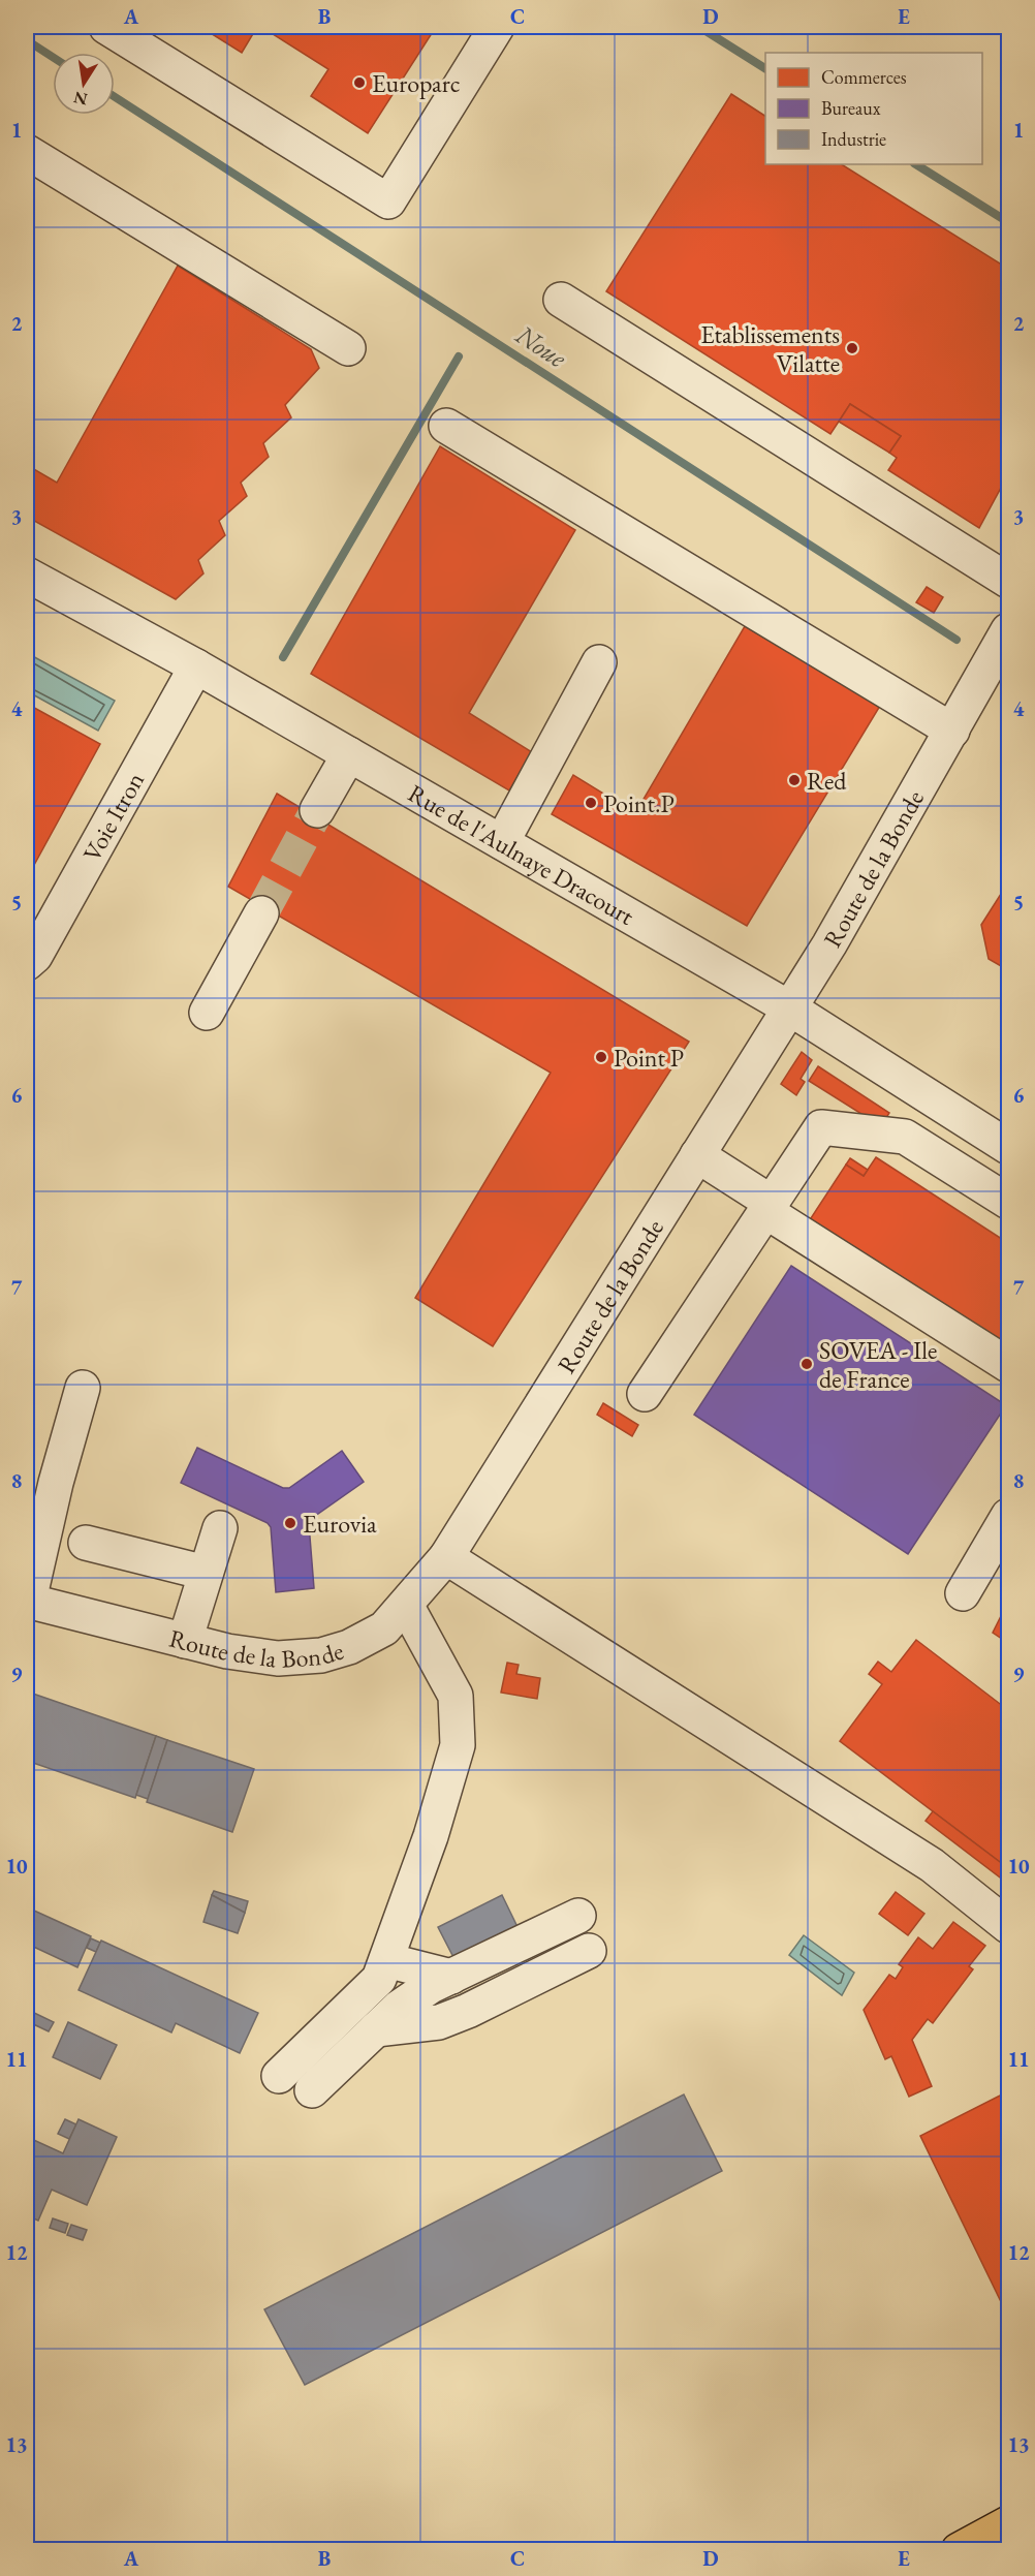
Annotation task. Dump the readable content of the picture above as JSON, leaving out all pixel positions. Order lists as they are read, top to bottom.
{
  "streets": {
    "street": ["Voie Itron", "Rue de l'Aulnaye Dracourt", "Route de la Bonde"]
  },
  "crossings": [
    ["Voie Itron", "Rue de l'Aulnaye Dracourt"],
    ["Rue de l'Aulnaye Dracourt", "Route de la Bonde"]
  ],
  "water": ["Noue"],
  "places": [
    "Europarc",
    "Etablissements Vilatte",
    "Red",
    "Point.P",
    "Point P",
    "SOVEA - Ile de France",
    "Eurovia"
  ],
  "legend": ["Commerces", "Bureaux", "Industrie"],
  "north": "bottom",
  "grid": {
    "columns": [
      "A",
      "B",
      "C",
      "D",
      "E"
    ],
    "rows": [
      "1",
      "2",
      "3",
      "4",
      "5",
      "6",
      "7",
      "8",
      "9",
      "10",
      "11",
      "12",
      "13"
    ]
  }
}
